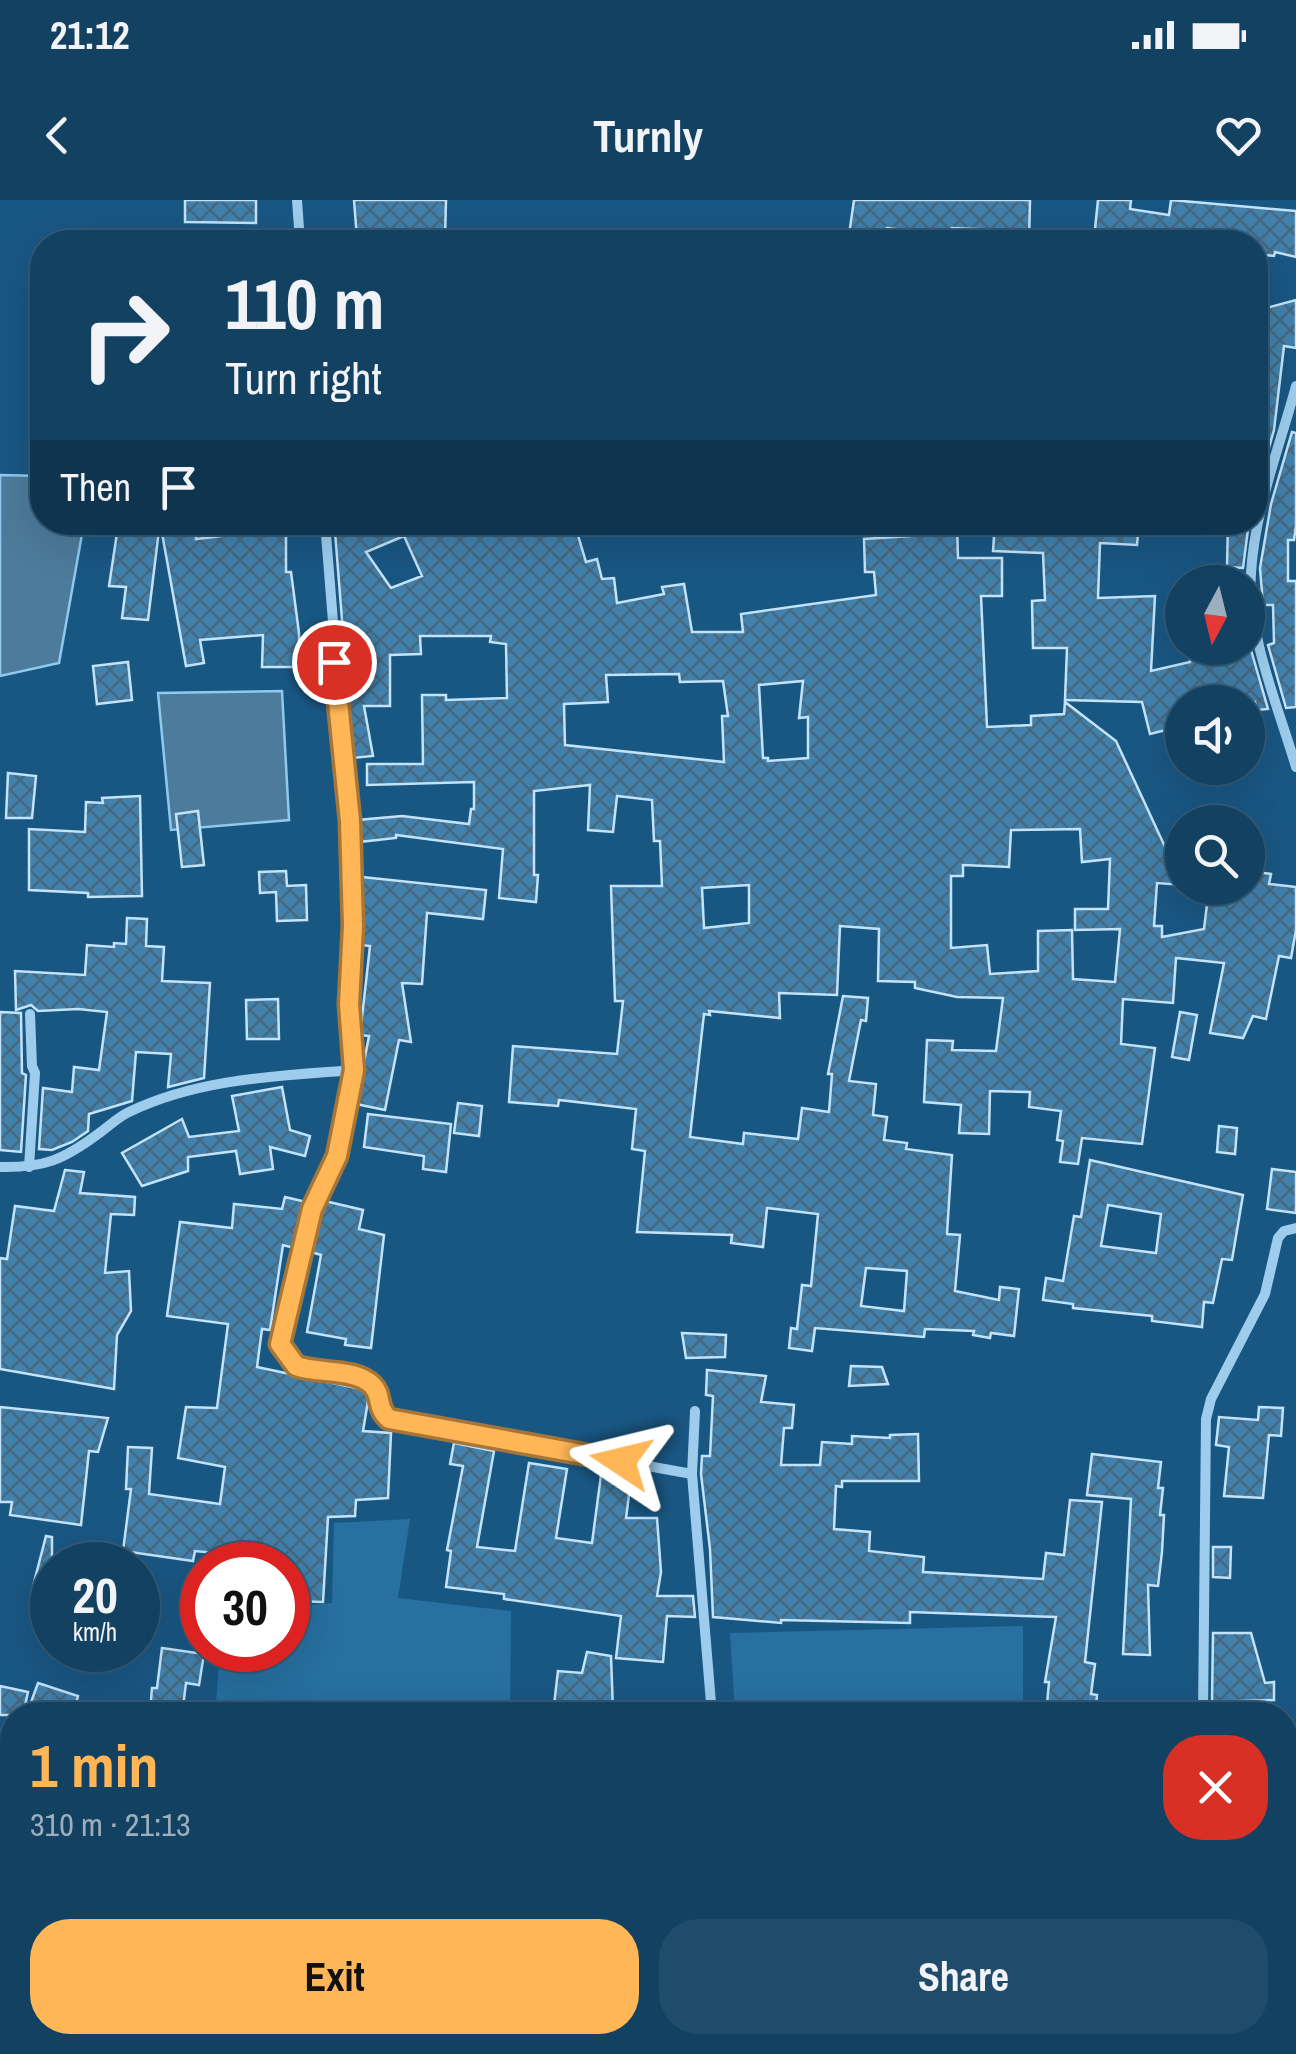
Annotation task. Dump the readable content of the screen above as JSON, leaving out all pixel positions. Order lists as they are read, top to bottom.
{
  "north": "bottom",
  "page": {
    "status": "21:12",
    "header": "Turnly",
    "turn": ["110 m", "Turn right"],
    "then": "Then",
    "speed": "20 km/h",
    "limit": "30",
    "heading": ["1 min", "310 m · 21:13"],
    "buttons": ["Exit", "Share"]
  }
}
